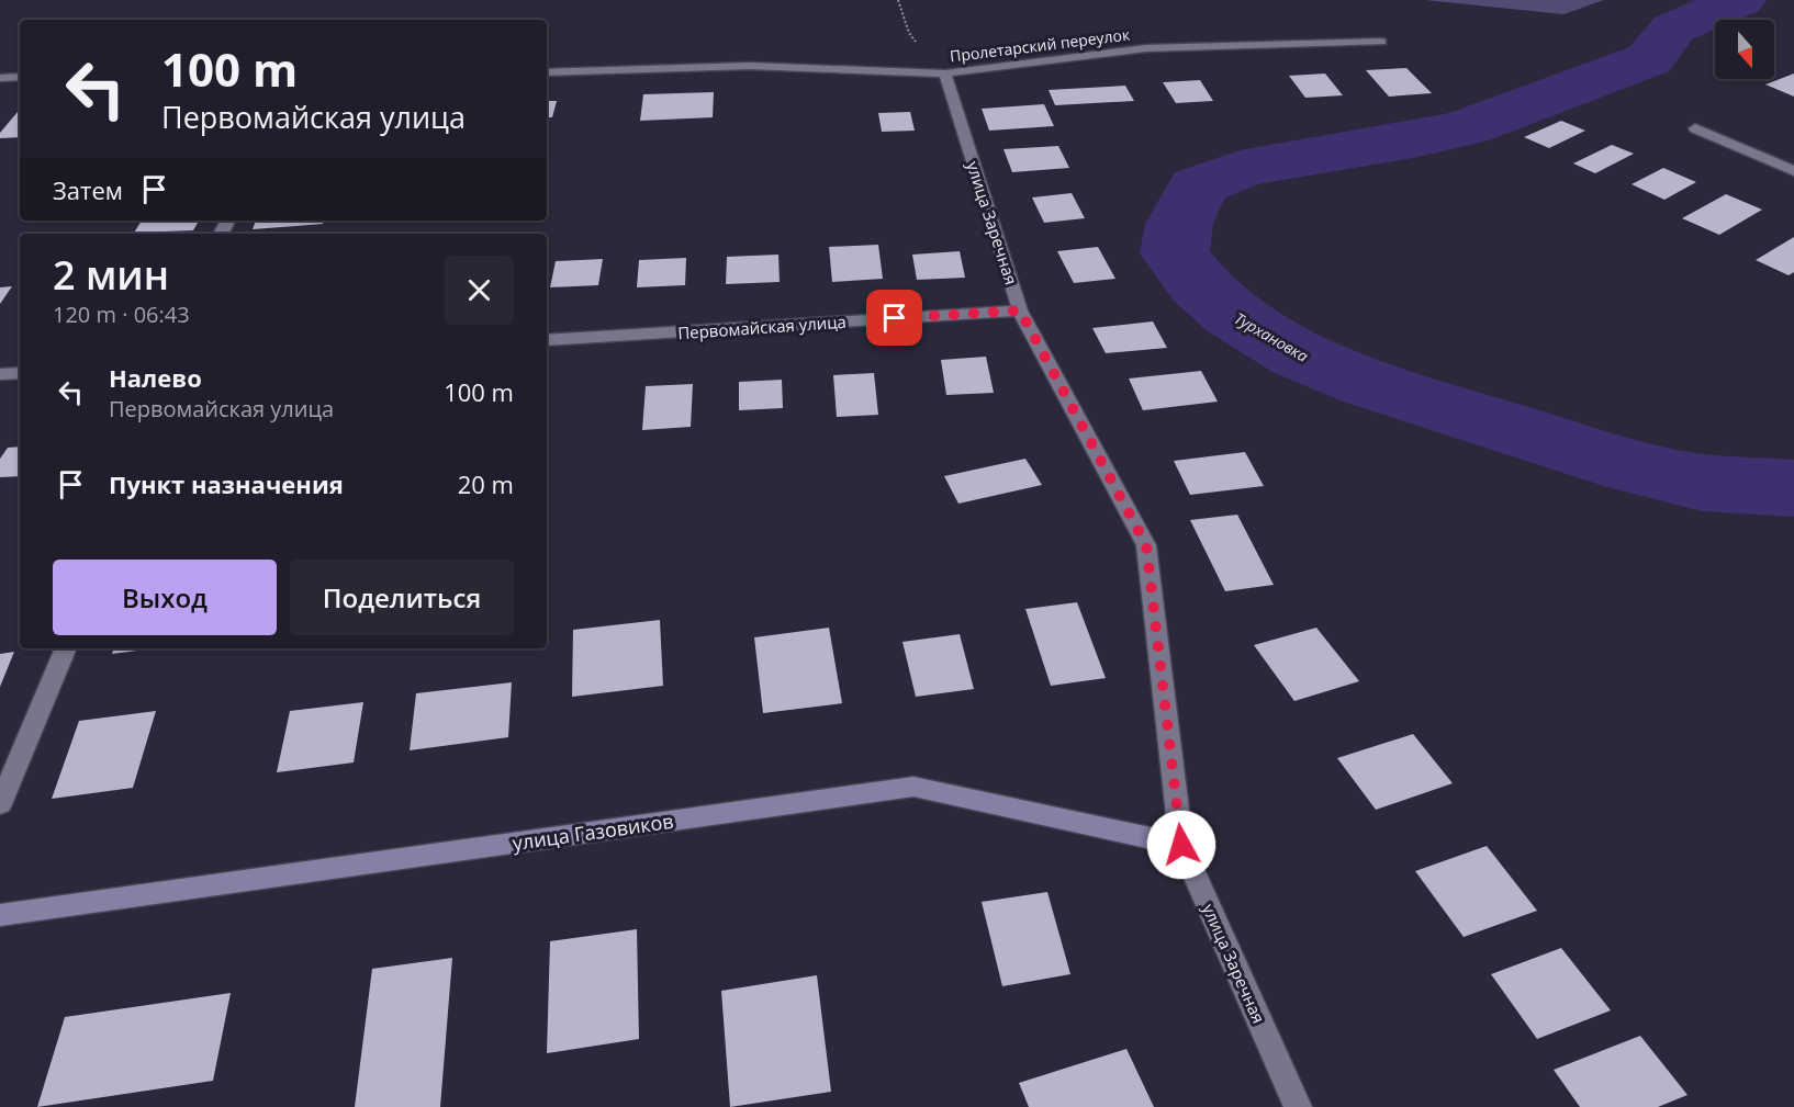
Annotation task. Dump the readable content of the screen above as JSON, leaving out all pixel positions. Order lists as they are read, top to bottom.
{
  "streets": {
    "main road": ["улица Газовиков"],
    "street": ["Пролетарский переулок", "улица Заречная", "Первомайская улица"]
  },
  "crossings": [
    ["Пролетарский переулок", "улица Заречная"],
    ["улица Заречная", "Первомайская улица"],
    ["улица Заречная", "улица Газовиков"]
  ],
  "water": ["Турхановка"],
  "north": "bottom",
  "page": {
    "turn": ["100 m", "Первомайская улица"],
    "then": "Затем",
    "heading": ["2 мин", "120 m · 06:43"],
    "list": [
      {
        "name": "Налево",
        "note": "Первомайская улица",
        "value": "100 m"
      },
      {
        "name": "Пункт назначения",
        "value": "20 m"
      }
    ],
    "buttons": ["Выход", "Поделиться"]
  }
}
